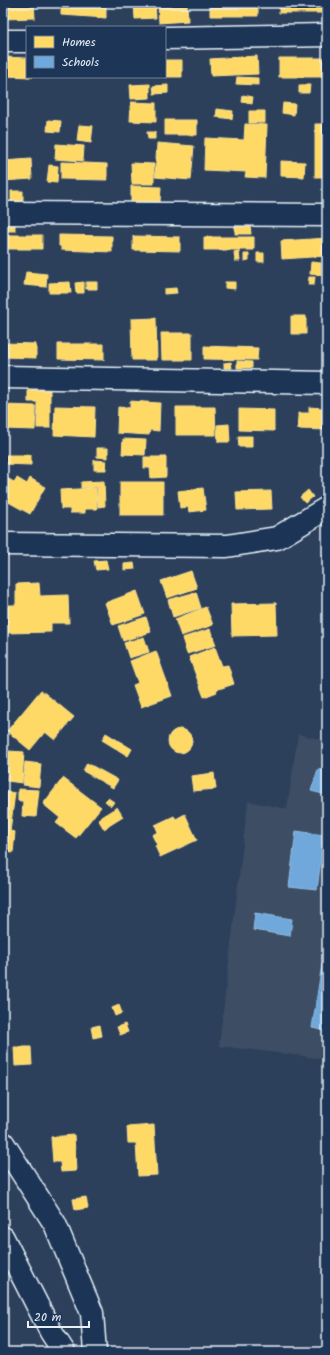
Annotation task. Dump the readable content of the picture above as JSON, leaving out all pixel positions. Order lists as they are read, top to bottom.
{
  "legend": ["Homes", "Schools"],
  "scale_bar": "20 m"
}
